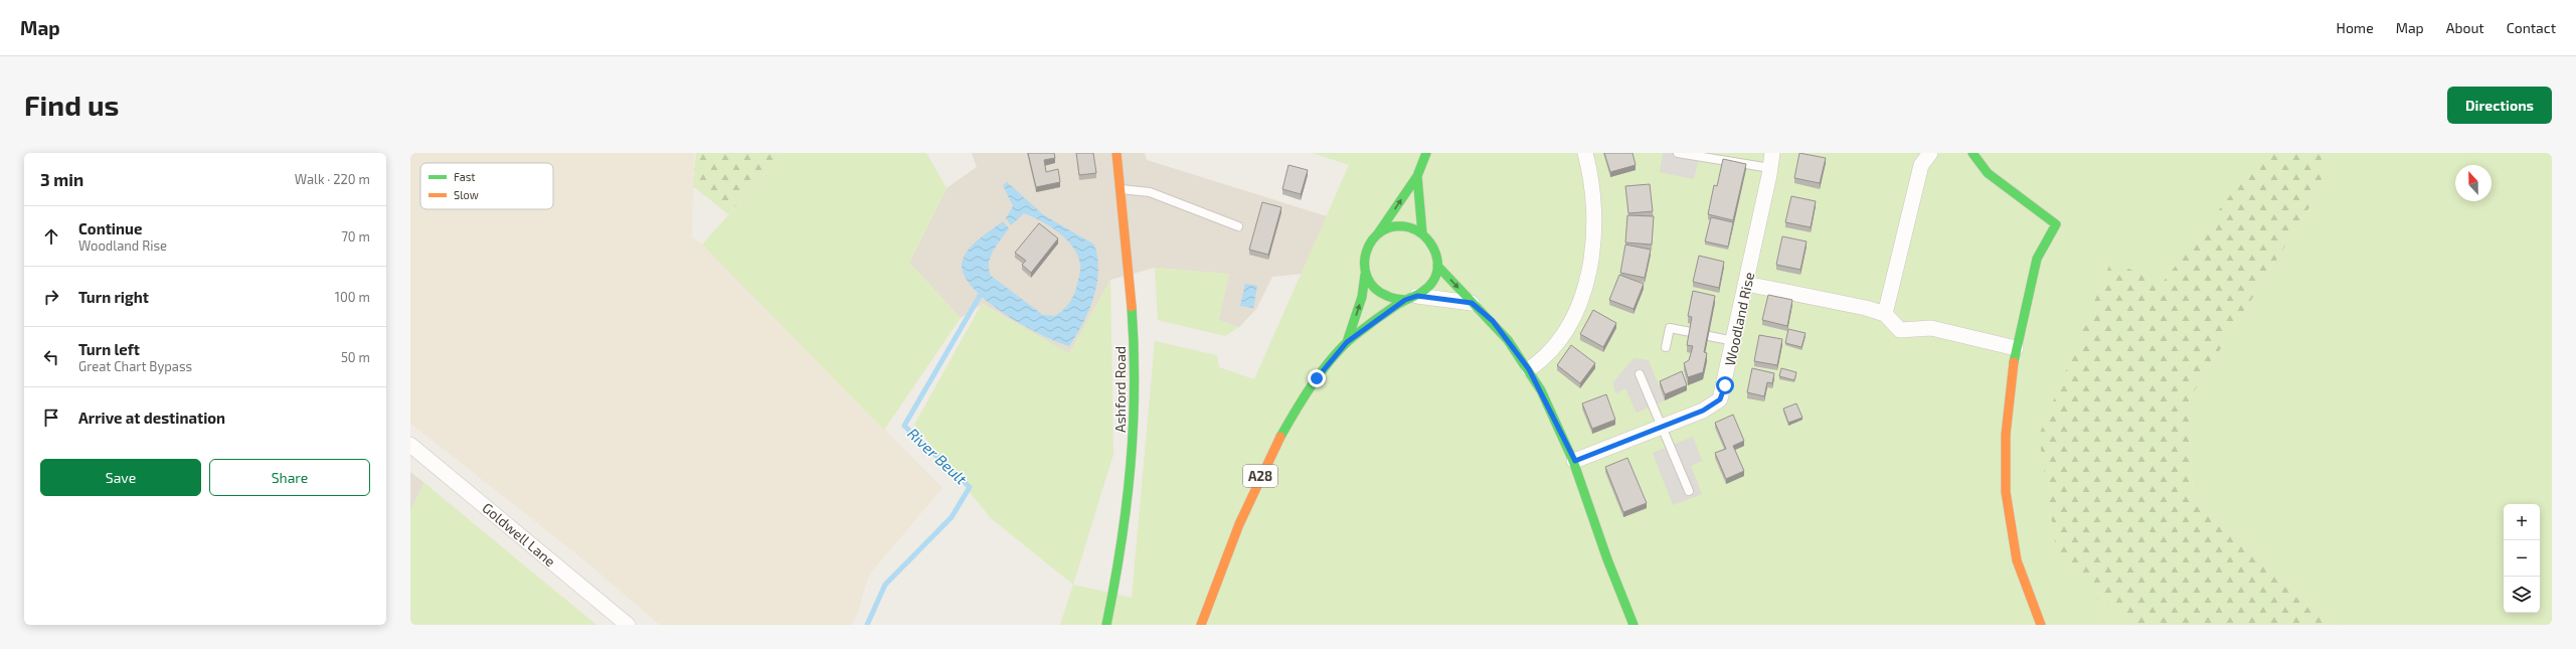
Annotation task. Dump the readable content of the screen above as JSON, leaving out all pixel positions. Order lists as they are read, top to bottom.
{
  "streets": {
    "street": [
      "Woodland Rise",
      "Ashford Road",
      "A28",
      "Goldwell Lane"
    ]
  },
  "water": ["River Beult"],
  "legend": ["Fast", "Slow"],
  "north": "top",
  "page": {
    "header": "Map",
    "nav": [
      "Home",
      "Map",
      "About",
      "Contact"
    ],
    "buttons": [
      "Directions",
      ["Save", "Share"]
    ],
    "title": "Find us",
    "heading": ["3 min", "Walk · 220 m"],
    "list": [
      ["Continue", "Woodland Rise", "70 m"],
      ["Turn right", "100 m"],
      ["Turn left", "Great Chart Bypass", "50 m"],
      "Arrive at destination"
    ],
    "map_buttons": ["+", "−"]
  }
}
